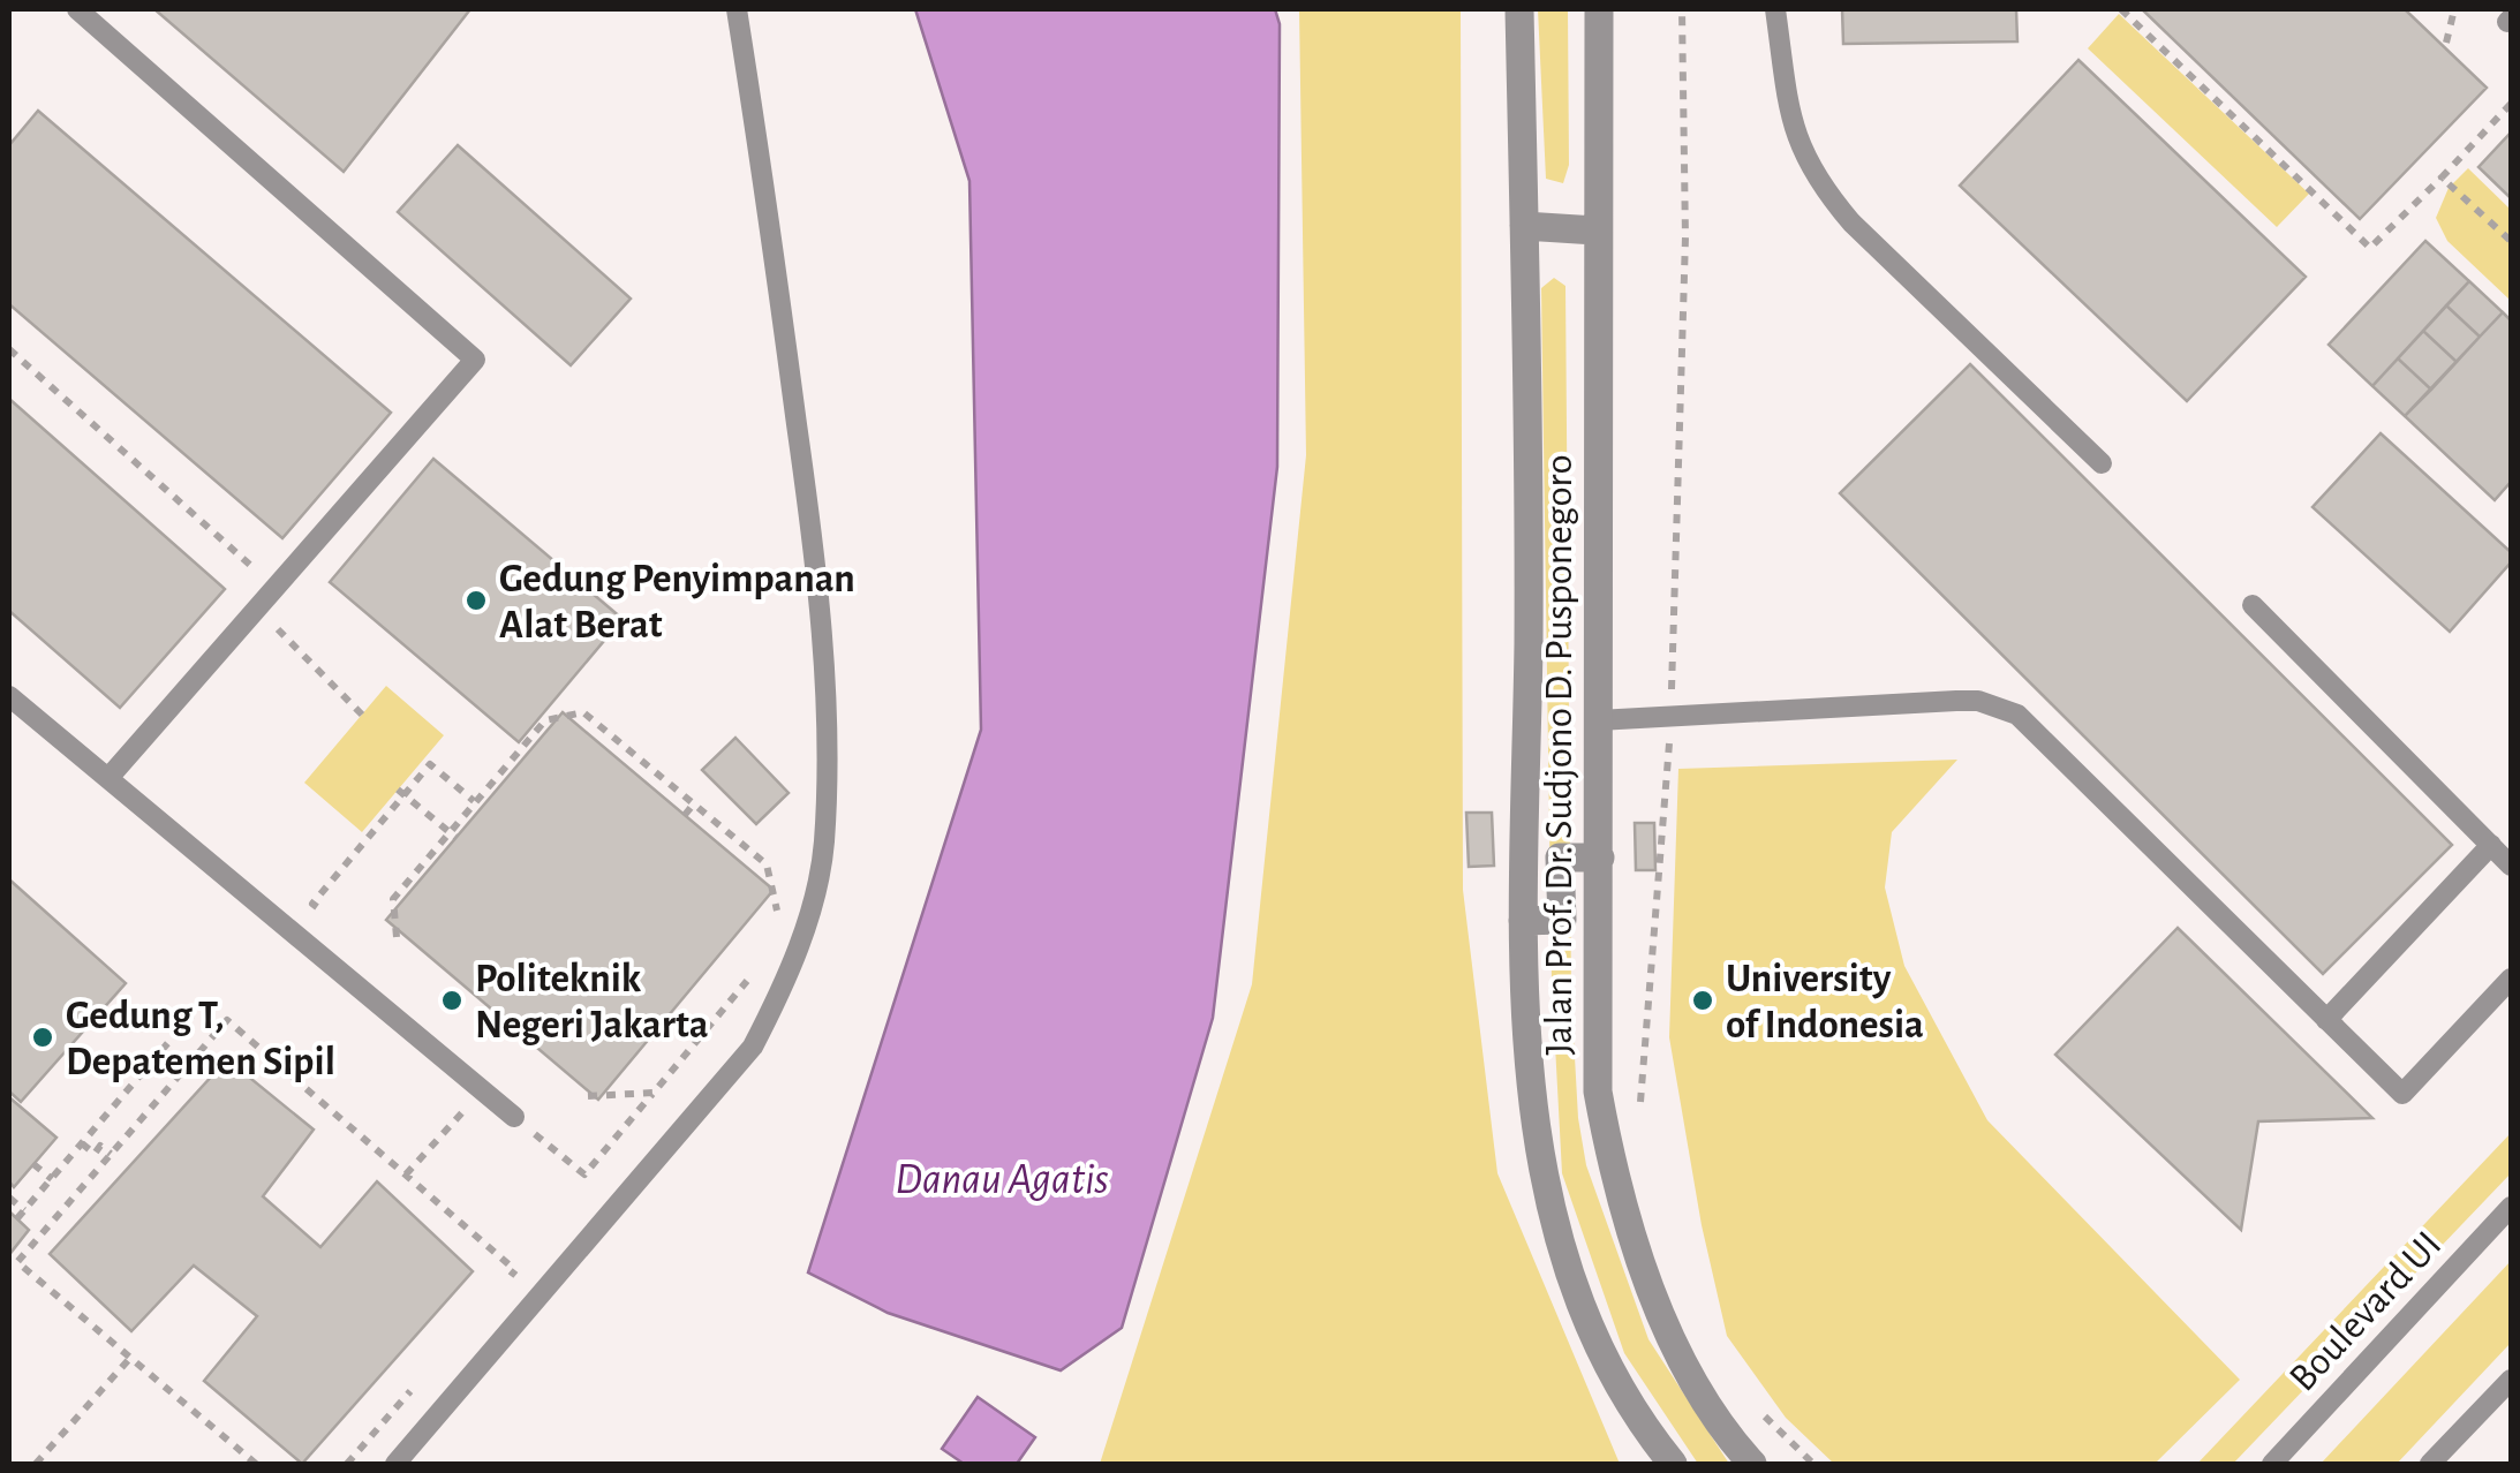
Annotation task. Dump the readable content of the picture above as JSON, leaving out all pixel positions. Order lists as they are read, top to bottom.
{
  "streets": {
    "street": ["Jalan Prof. Dr. Sudjono D. Pusponegoro"],
    "lane": ["Boulevard UI"]
  },
  "water": ["Danau Agatis"],
  "places": [
    "Gedung Penyimpanan Alat Berat",
    "Politeknik Negeri Jakarta",
    "University of Indonesia",
    "Gedung T, Depatemen Sipil"
  ]
}
